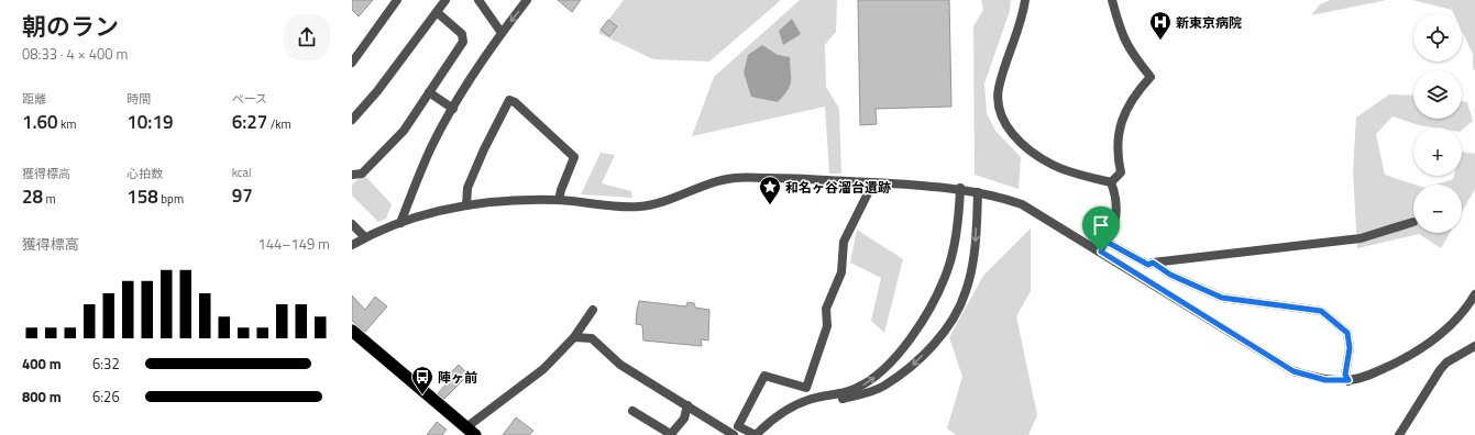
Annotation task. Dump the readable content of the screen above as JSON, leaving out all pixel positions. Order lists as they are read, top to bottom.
{
  "places": {
    "hospital": ["新東京病院"],
    "place": ["和名ヶ谷溜台遺跡"],
    "bus stop": ["陣ヶ前"]
  },
  "page": {
    "heading": ["朝のラン", "08:33 · 4 × 400 m"],
    "map_buttons": ["+", "−"],
    "stats": [
      ["距離", "1.60 km"],
      ["時間", "10:19"],
      ["ペース", "6:27 /km"],
      ["獲得標高", "28 m"],
      ["心拍数", "158 bpm"],
      ["kcal", "97"]
    ],
    "chart": ["獲得標高", "144–149 m"],
    "list": [
      {
        "name": "400 m",
        "note": "6:32"
      },
      {
        "name": "800 m",
        "note": "6:26"
      }
    ]
  }
}
